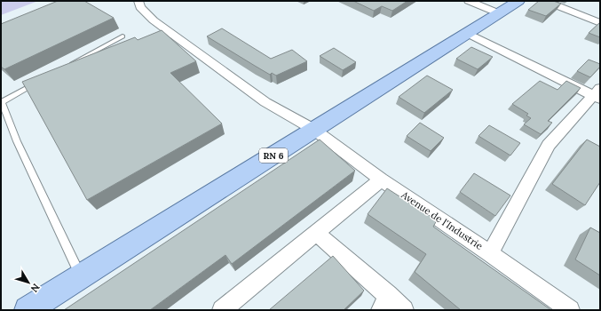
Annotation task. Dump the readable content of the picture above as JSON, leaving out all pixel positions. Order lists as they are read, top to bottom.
{
  "streets": {
    "main road": ["RN 6"],
    "street": ["Avenue de l'Industrie"]
  },
  "crossings": [
    ["RN 6", "Avenue de l'Industrie"]
  ],
  "north": "bottom right"
}
